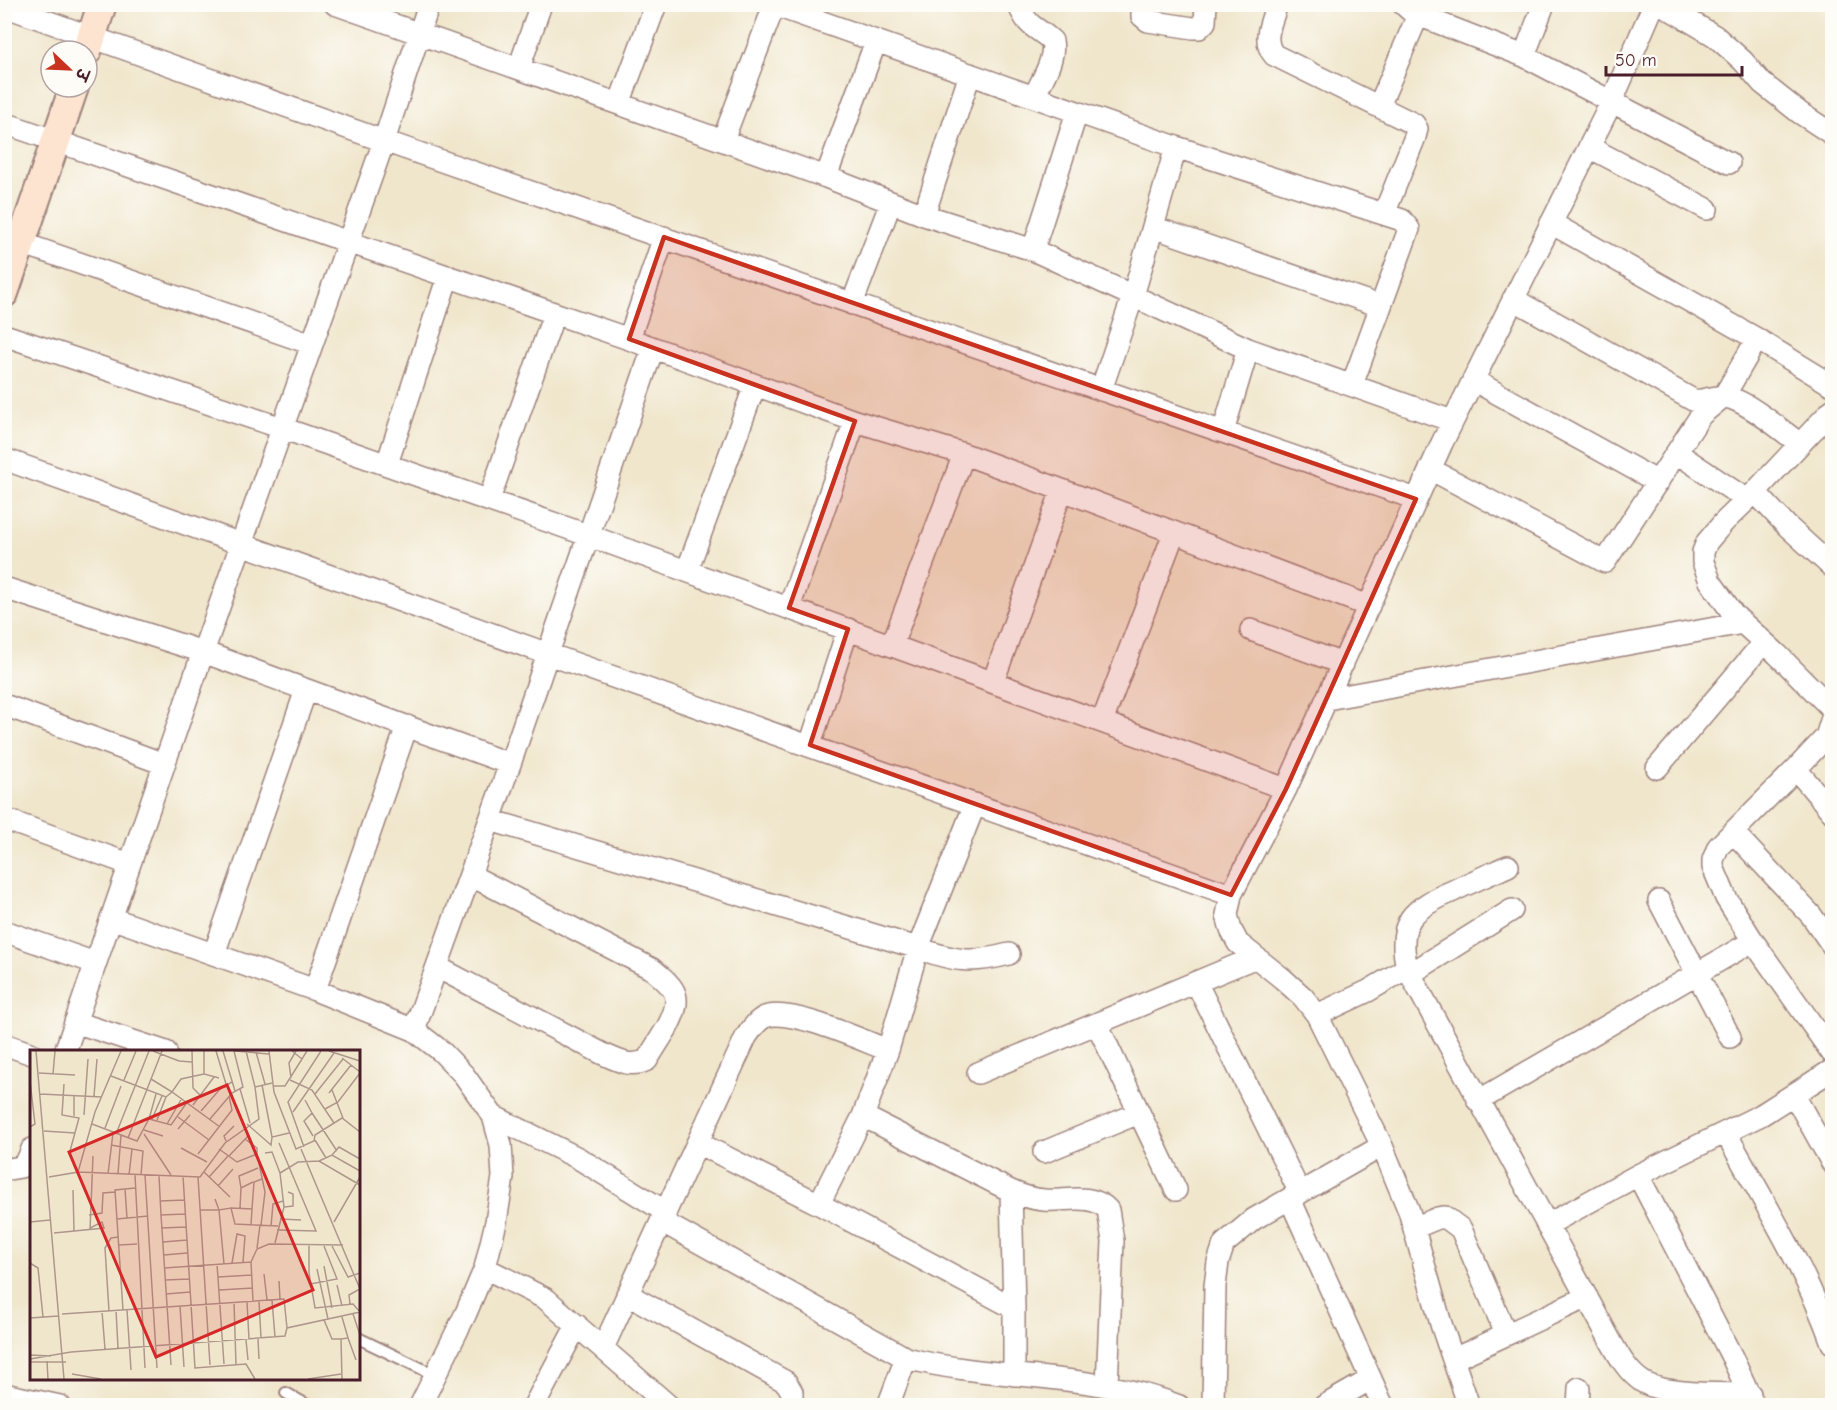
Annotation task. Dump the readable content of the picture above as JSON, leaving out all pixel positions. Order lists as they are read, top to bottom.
{
  "scale_bar": "50 m",
  "north": "bottom right"
}
